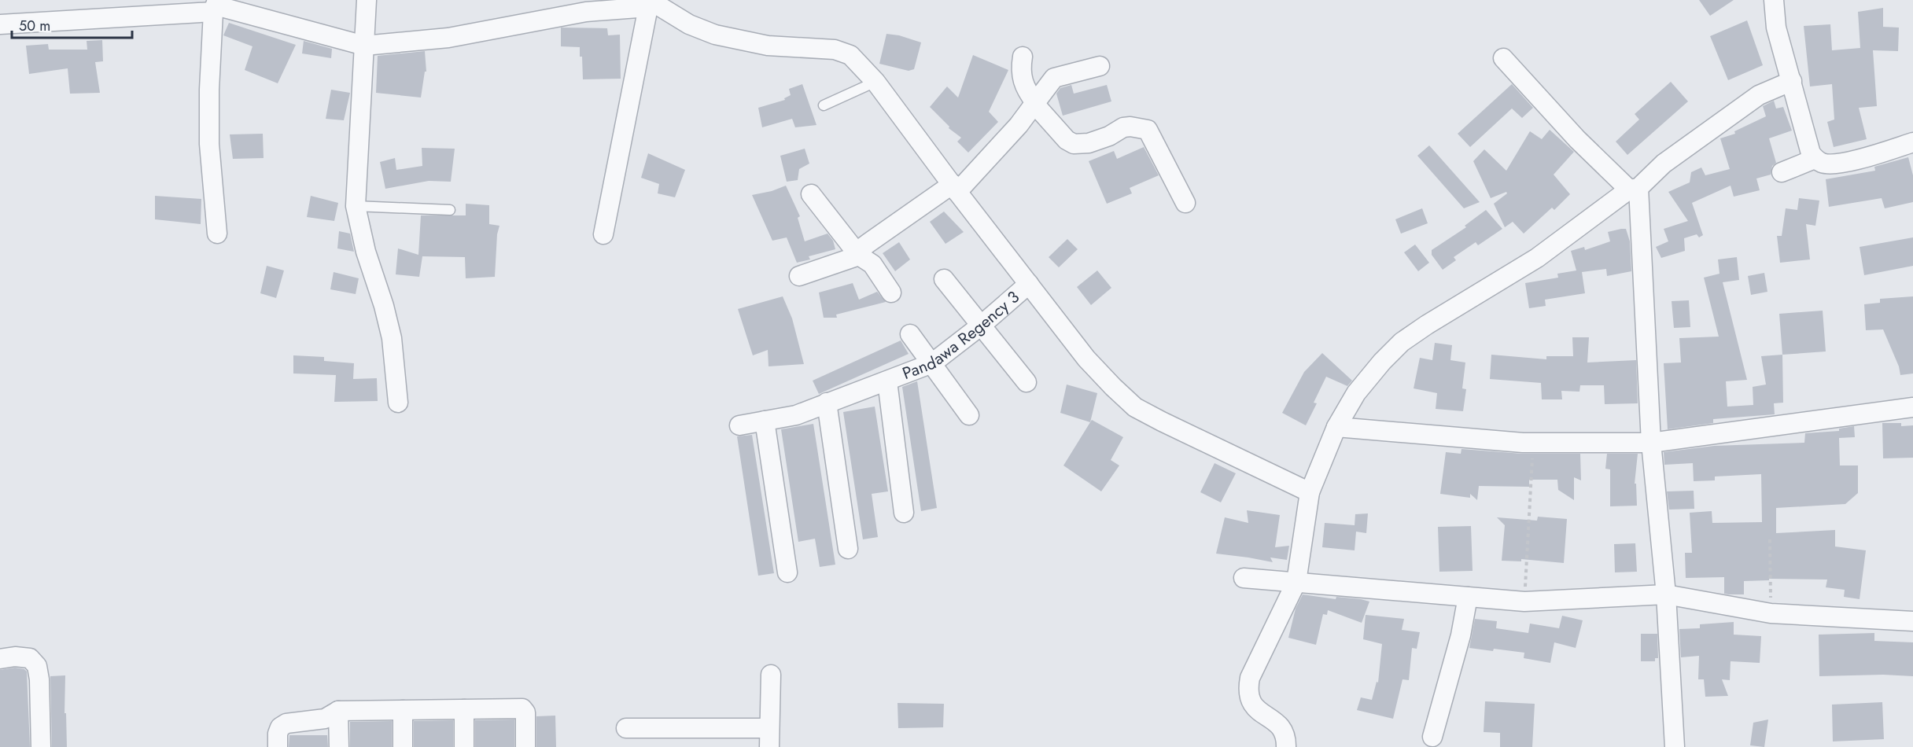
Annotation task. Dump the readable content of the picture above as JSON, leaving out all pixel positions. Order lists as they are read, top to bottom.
{
  "streets": {
    "street": ["Pandawa Regency 3"]
  },
  "scale_bar": "50 m"
}
